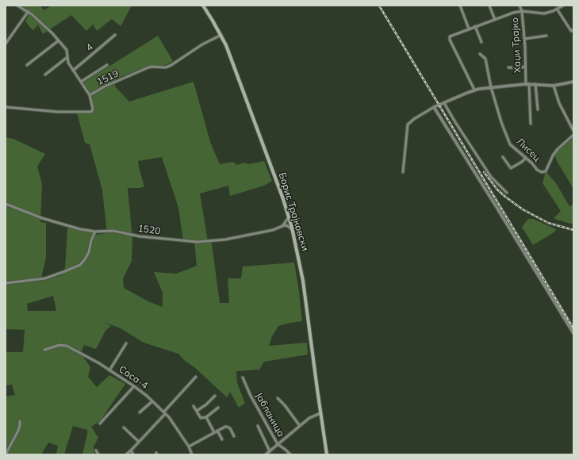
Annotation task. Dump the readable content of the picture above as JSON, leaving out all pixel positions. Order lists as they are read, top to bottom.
{
  "streets": {
    "main road": ["Борис Трајковски"],
    "street": [
      "Хаџи Трајко",
      "4",
      "1519",
      "Лисец",
      "1520",
      "Саса-4",
      "Јабланица"
    ]
  },
  "crossings": [
    ["4", "1519"],
    ["1519", "Борис Трајковски"]
  ]
}
